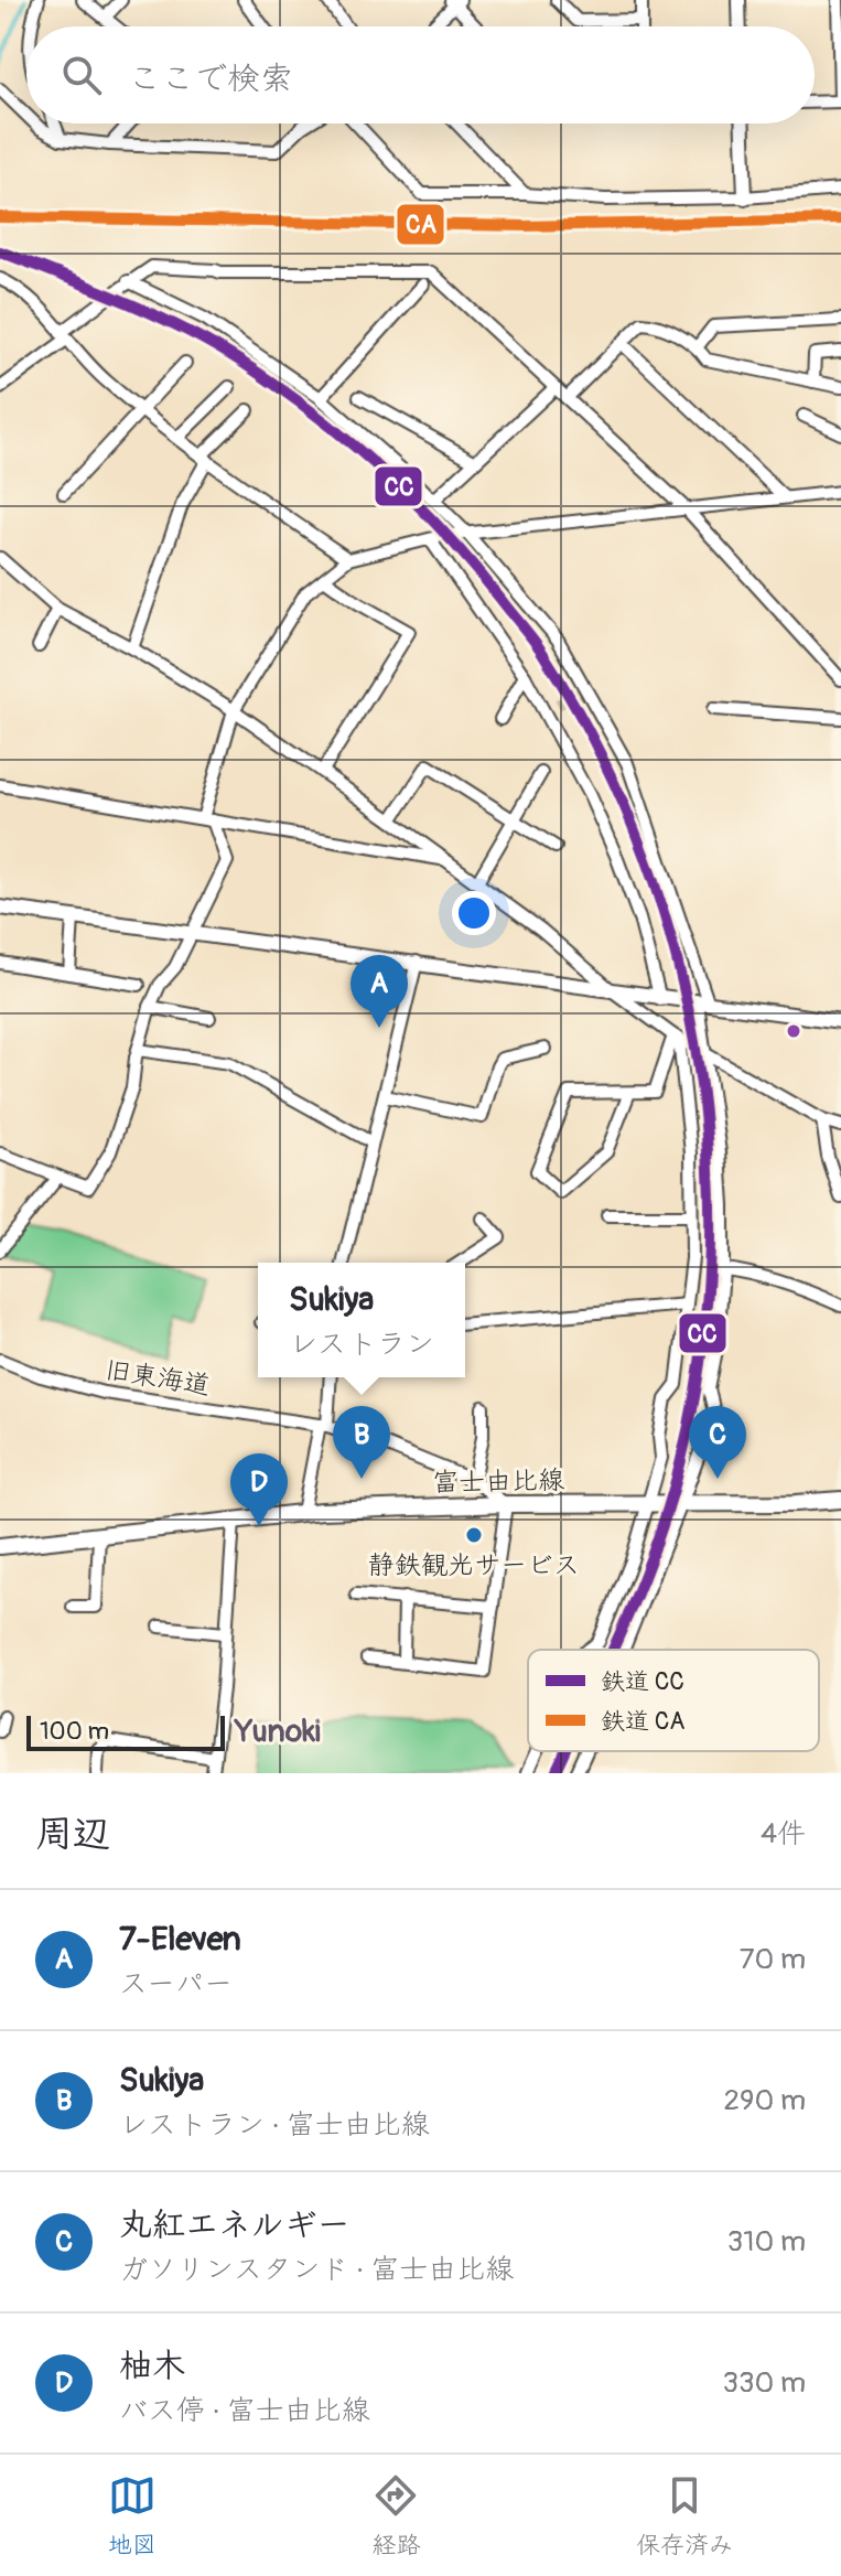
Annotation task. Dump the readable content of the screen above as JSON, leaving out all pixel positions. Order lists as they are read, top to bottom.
{
  "streets": {
    "main road": ["富士由比線"],
    "street": ["旧東海道"]
  },
  "crossings": [
    ["旧東海道", "富士由比線"]
  ],
  "districts": ["Yunoki"],
  "places": ["静鉄観光サービス"],
  "lines": ["rail line CA", "rail line CC"],
  "legend": ["鉄道 CC", "鉄道 CA"],
  "scale_bar": "100 m",
  "page": {
    "search": "ここで検索",
    "pins": [
      "A",
      "B",
      "C",
      "D"
    ],
    "popup": ["Sukiya", "レストラン"],
    "scale": "100 m",
    "heading": ["周辺", "4件"],
    "list": [
      {
        "mark": "A",
        "name": "7-Eleven",
        "note": "スーパー",
        "value": "70 m"
      },
      {
        "mark": "B",
        "name": "Sukiya",
        "note": "レストラン · 富士由比線",
        "value": "290 m"
      },
      {
        "mark": "C",
        "name": "丸紅エネルギー",
        "note": "ガソリンスタンド · 富士由比線",
        "value": "310 m"
      },
      {
        "mark": "D",
        "name": "柚木",
        "note": "バス停 · 富士由比線",
        "value": "330 m"
      }
    ],
    "nav": ["地図", "経路", "保存済み"]
  }
}
